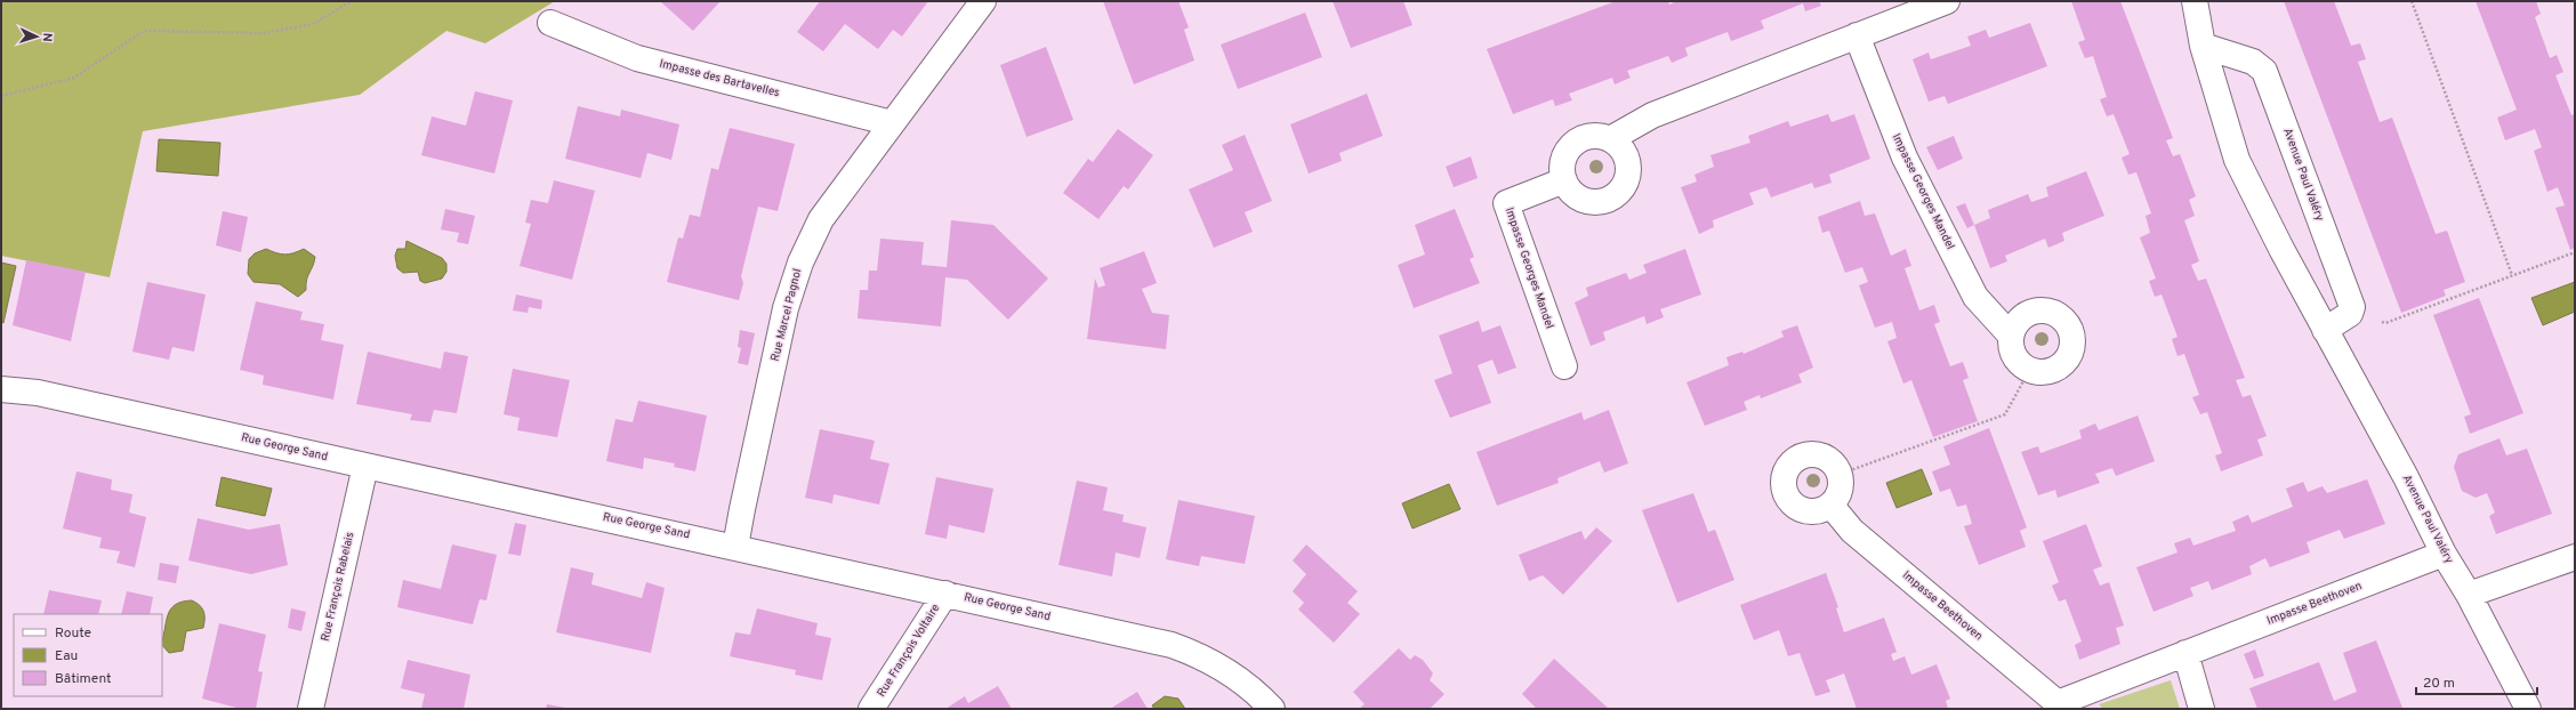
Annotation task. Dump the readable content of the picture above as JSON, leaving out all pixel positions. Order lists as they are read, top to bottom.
{
  "streets": {
    "street": [
      "Impasse des Bartavelles",
      "Avenue Paul Valéry",
      "Impasse Georges Mandel",
      "Rue Marcel Pagnol",
      "Rue George Sand",
      "Rue François Rabelais",
      "Impasse Beethoven",
      "Rue François Voltaire"
    ]
  },
  "crossings": [
    ["Impasse des Bartavelles", "Rue Marcel Pagnol"],
    ["Avenue Paul Valéry", "Impasse Beethoven"],
    ["Rue Marcel Pagnol", "Rue George Sand"],
    ["Rue George Sand", "Rue François Rabelais"],
    ["Rue George Sand", "Rue François Voltaire"]
  ],
  "legend": ["Route", "Eau", "Bâtiment"],
  "scale_bar": "20 m",
  "north": "right"
}
